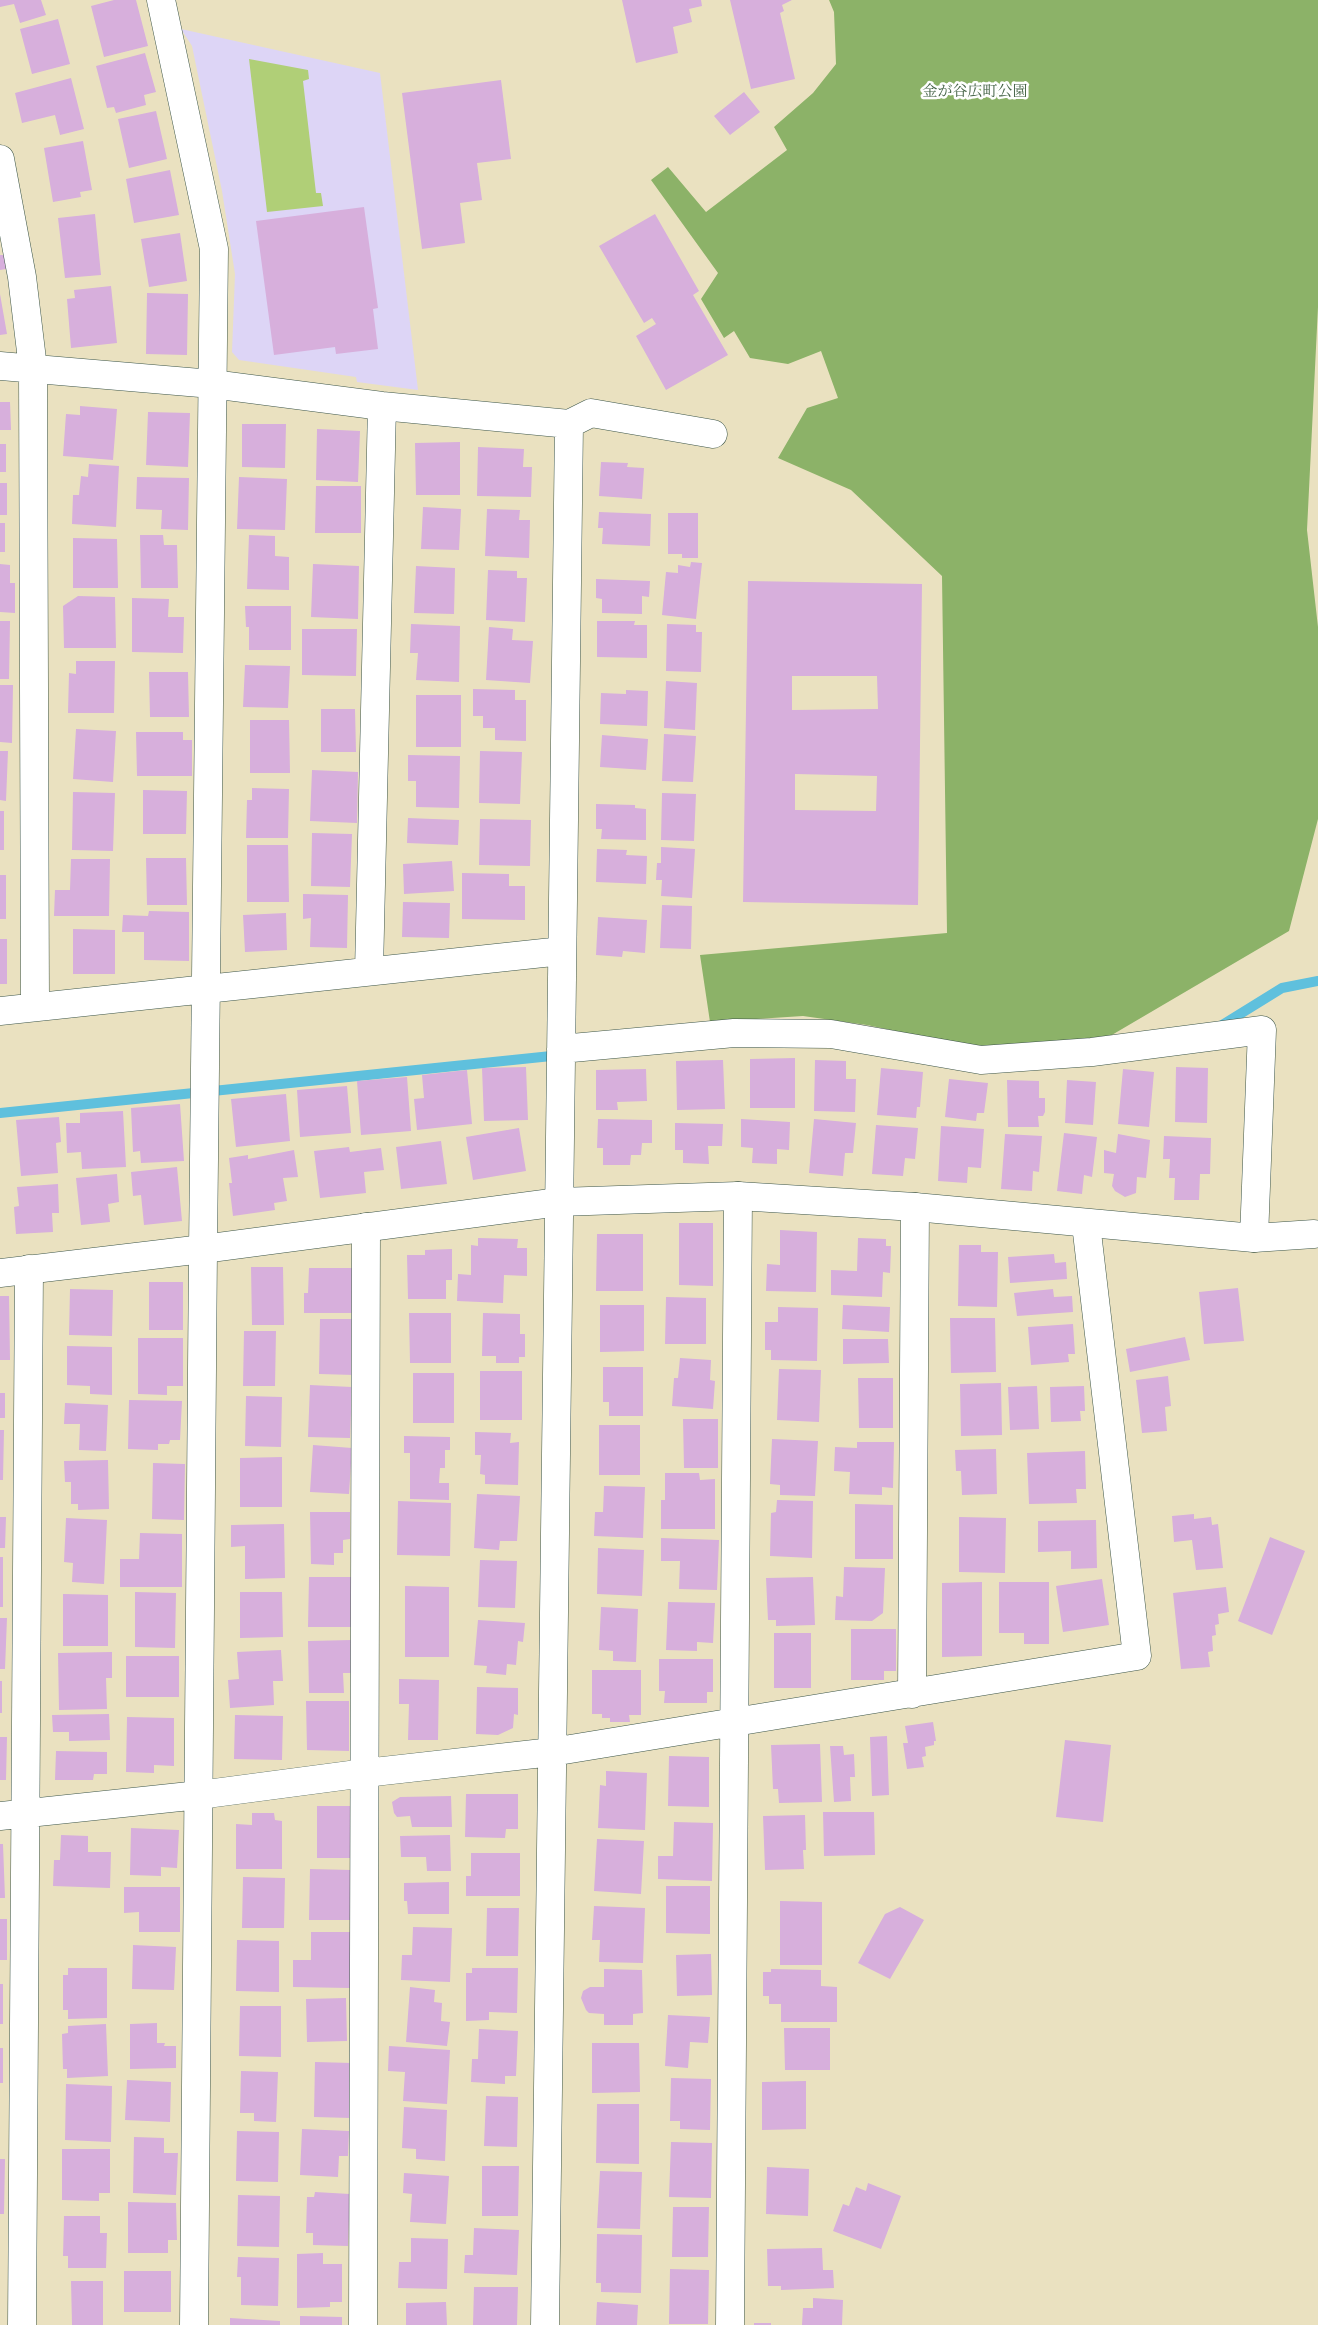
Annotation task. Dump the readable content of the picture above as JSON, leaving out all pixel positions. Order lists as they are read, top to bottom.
{
  "parks": ["金が谷広町公園"]
}
